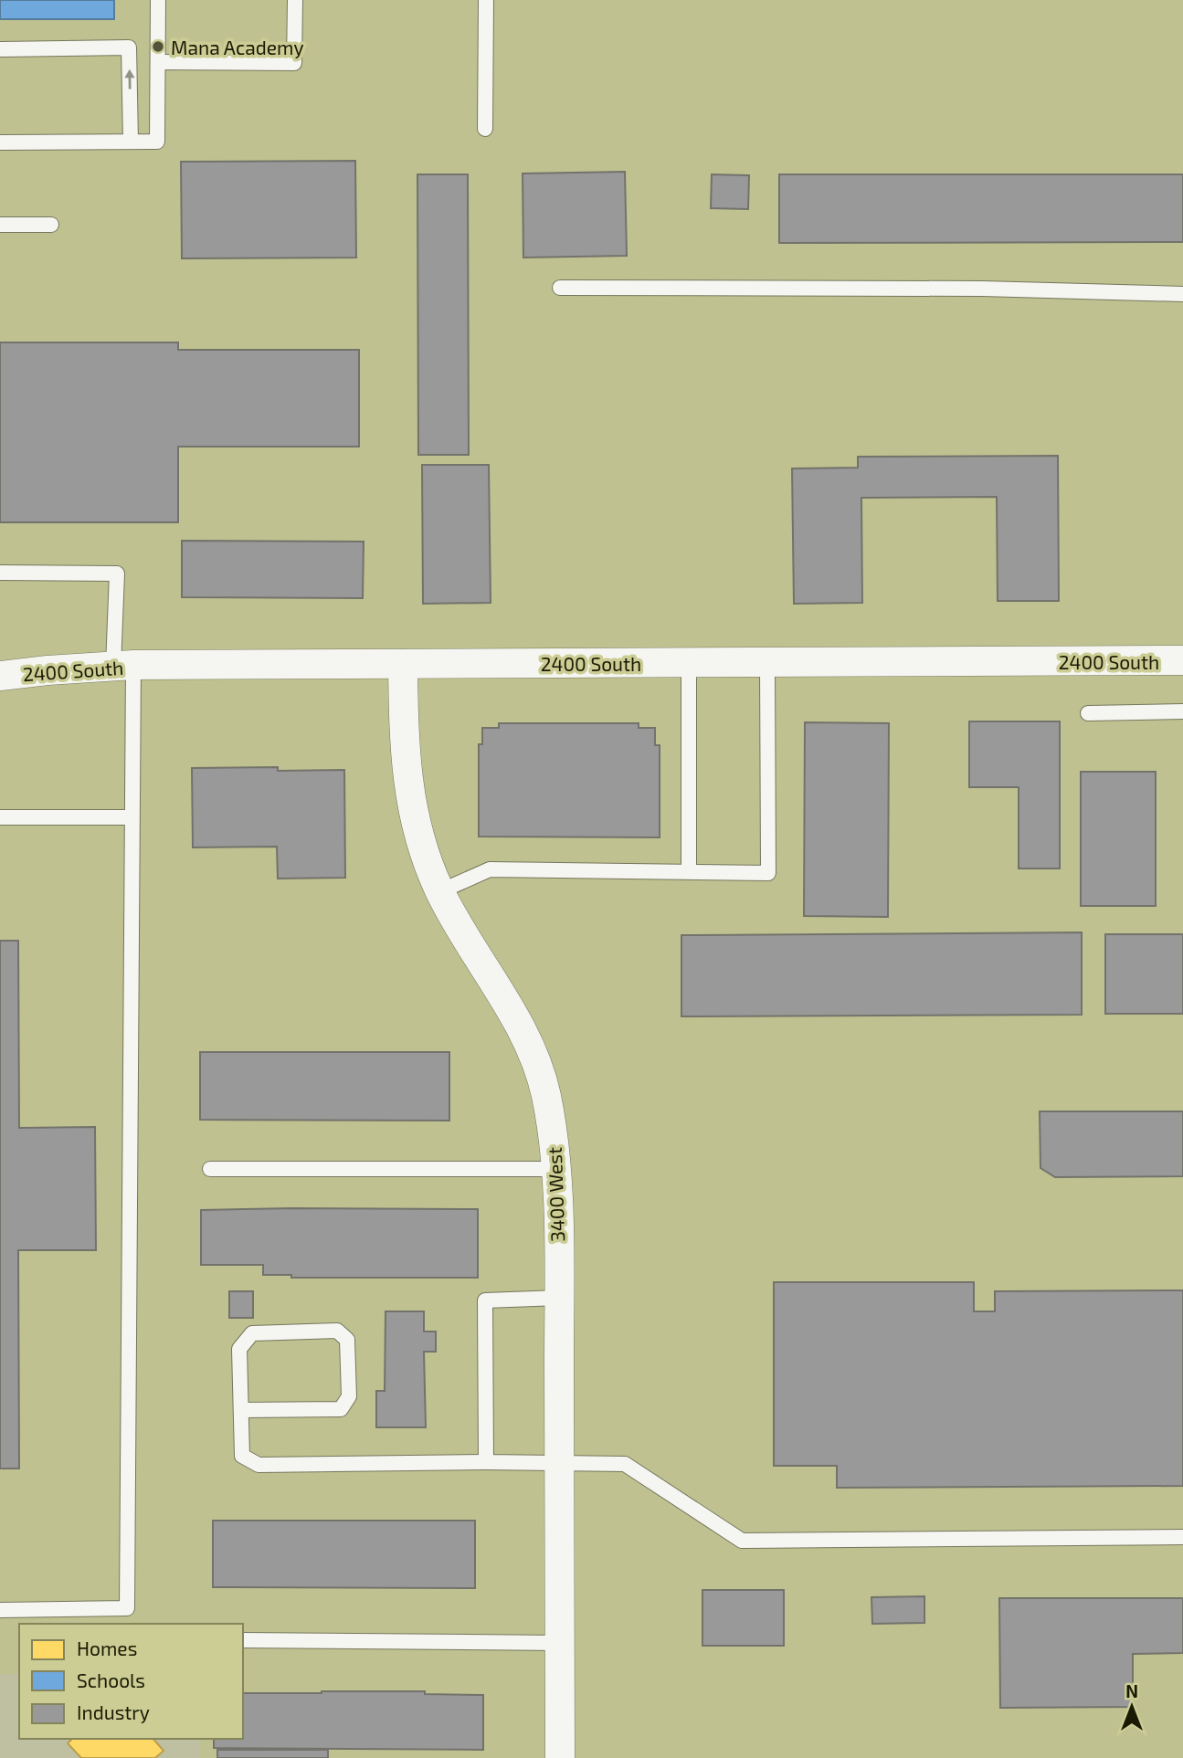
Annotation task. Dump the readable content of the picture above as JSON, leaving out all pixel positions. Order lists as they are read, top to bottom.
{
  "streets": {
    "street": ["2400 South", "3400 West"]
  },
  "crossings": [
    ["2400 South", "3400 West"]
  ],
  "places": ["Mana Academy"],
  "legend": ["Homes", "Schools", "Industry"],
  "north": "top"
}
